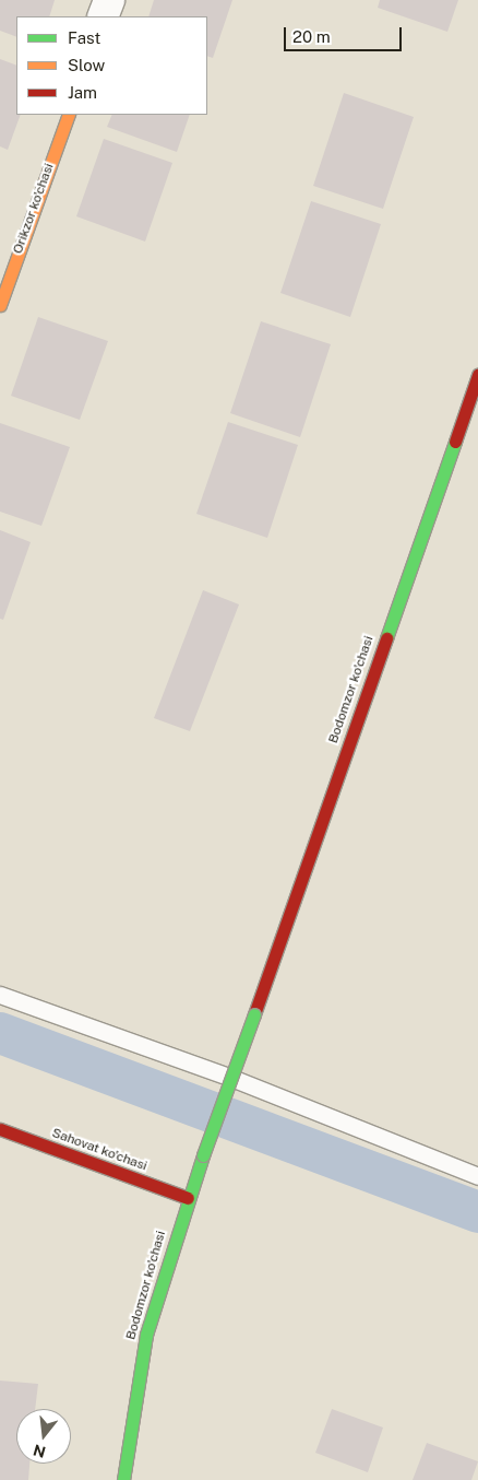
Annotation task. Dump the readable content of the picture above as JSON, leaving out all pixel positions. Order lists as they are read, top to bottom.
{
  "streets": {
    "street": ["Orikzor ko'chasi", "Bodomzor ko'chasi", "Sahovat ko'chasi"]
  },
  "crossings": [
    ["Bodomzor ko'chasi", "Sahovat ko'chasi"]
  ],
  "legend": ["Fast", "Slow", "Jam"],
  "scale_bar": "20 m",
  "north": "bottom"
}
